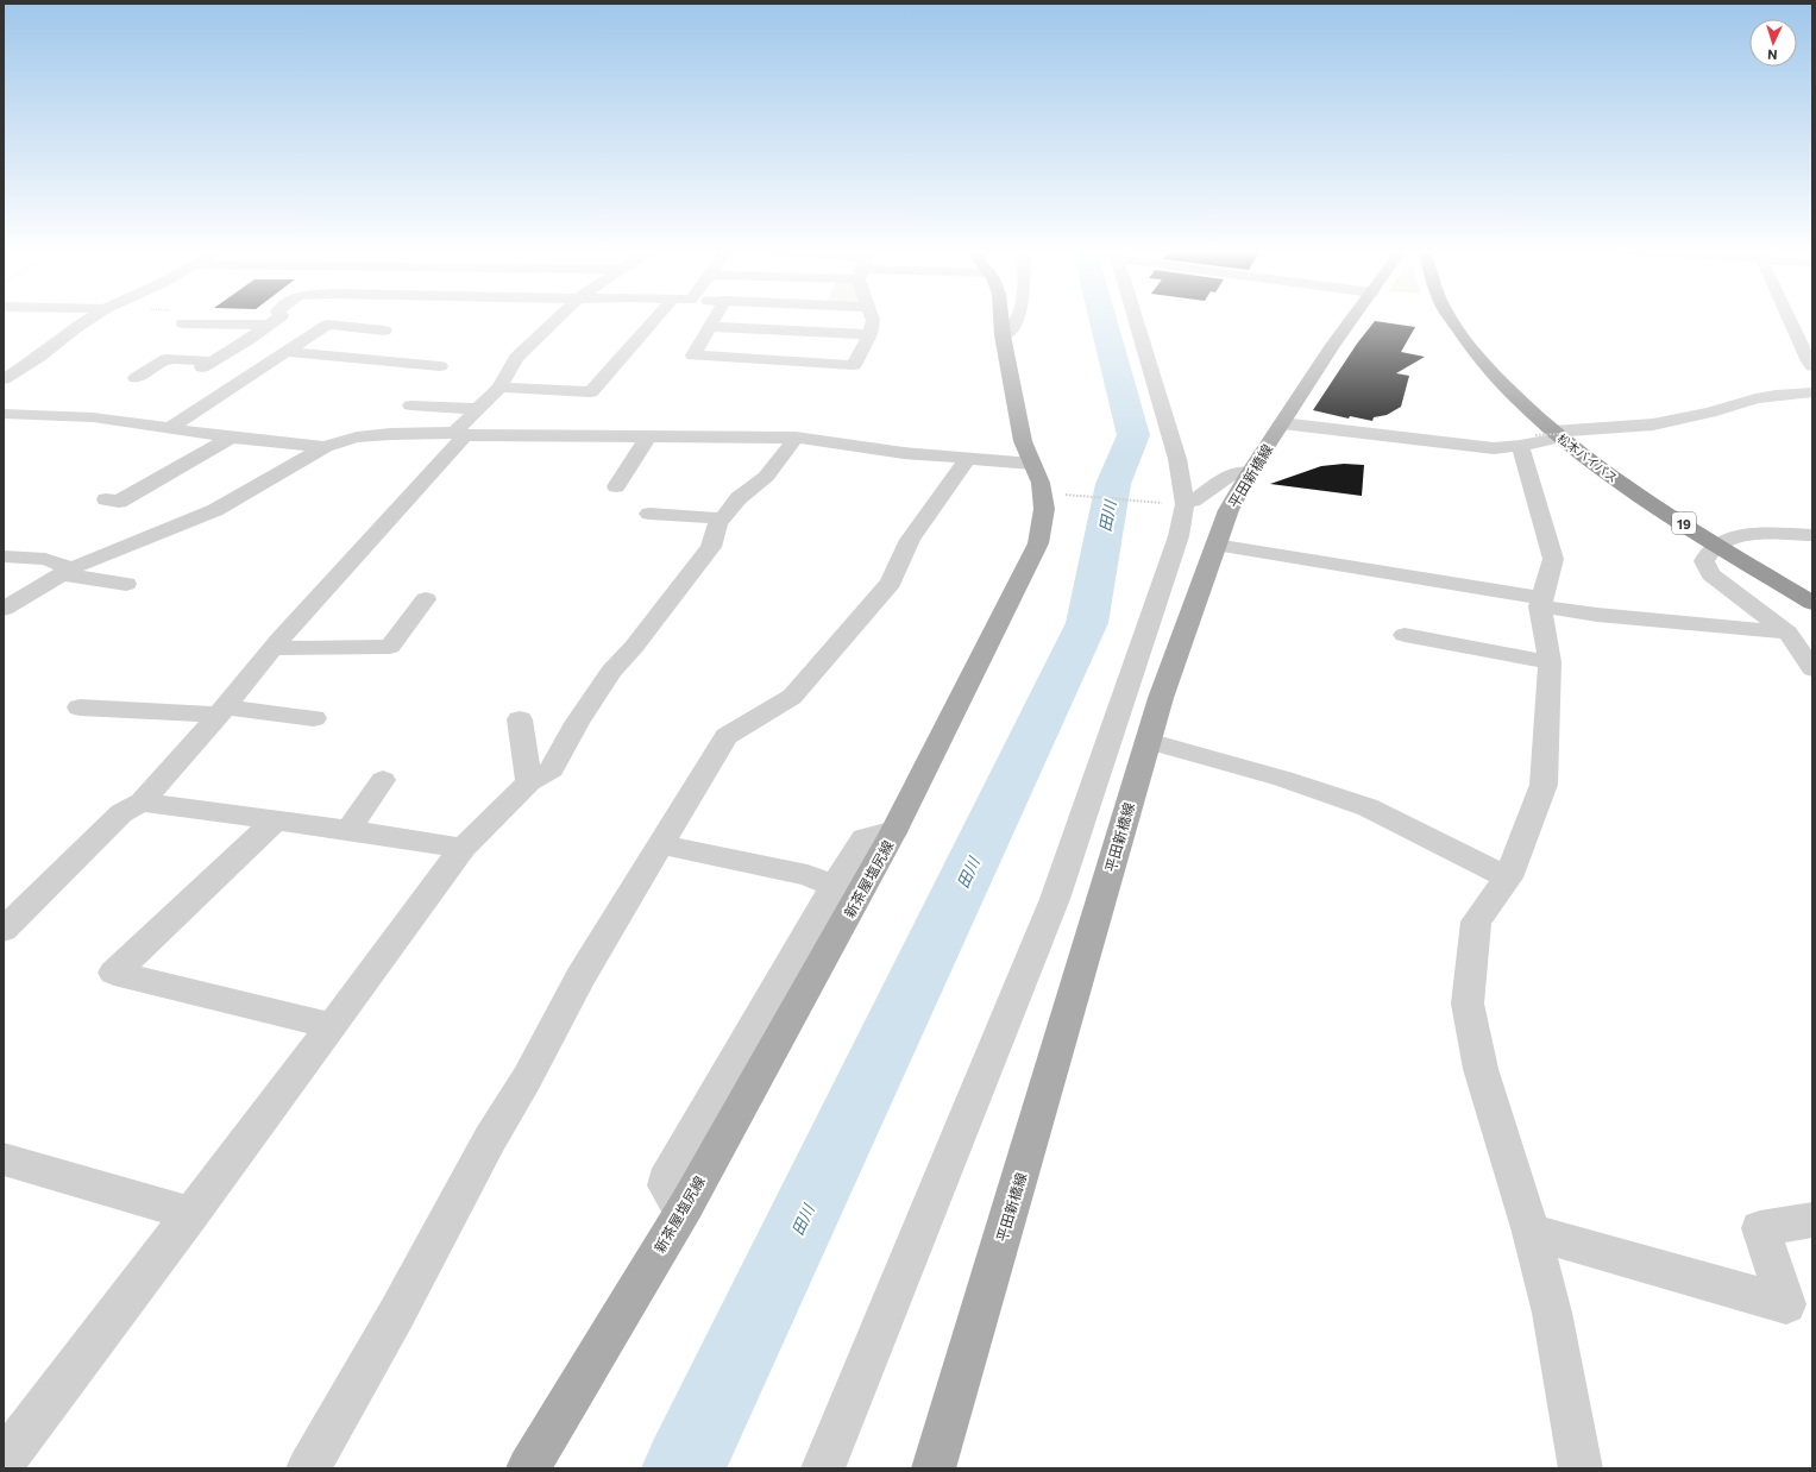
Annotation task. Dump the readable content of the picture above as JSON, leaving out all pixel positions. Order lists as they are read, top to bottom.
{
  "streets": {
    "highway": ["松本バイパス", "19"],
    "main road": ["平田新橋線", "新茶屋塩尻線"]
  },
  "water": ["田川"],
  "north": "bottom"
}
